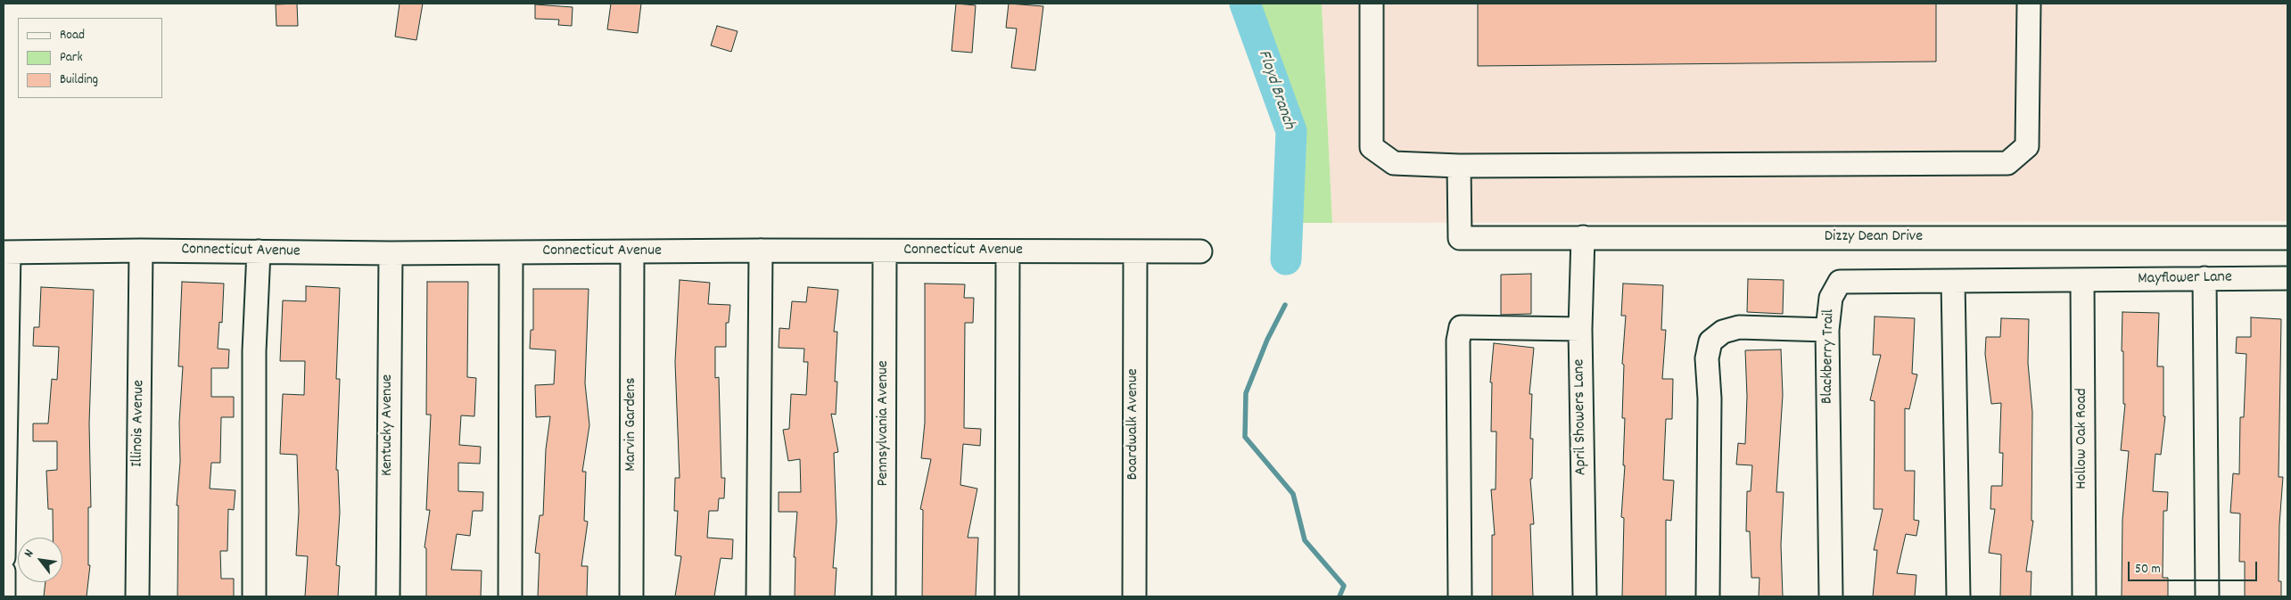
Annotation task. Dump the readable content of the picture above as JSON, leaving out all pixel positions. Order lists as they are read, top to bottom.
{
  "streets": {
    "street": [
      "Dizzy Dean Drive",
      "Connecticut Avenue",
      "Mayflower Lane",
      "Blackberry Trail",
      "April Showers Lane",
      "Illinois Avenue",
      "Pennsylvania Avenue",
      "Marvin Gardens",
      "Boardwalk Avenue",
      "Kentucky Avenue",
      "Hollow Oak Road"
    ]
  },
  "crossings": [
    ["Dizzy Dean Drive", "April Showers Lane"],
    ["Connecticut Avenue", "Illinois Avenue"],
    ["Connecticut Avenue", "Pennsylvania Avenue"],
    ["Connecticut Avenue", "Marvin Gardens"],
    ["Connecticut Avenue", "Boardwalk Avenue"],
    ["Connecticut Avenue", "Kentucky Avenue"],
    ["Mayflower Lane", "Blackberry Trail"],
    ["Mayflower Lane", "Hollow Oak Road"],
    ["Blackberry Trail", "Hollow Oak Road"]
  ],
  "water": ["Floyd Branch"],
  "legend": ["Road", "Park", "Building"],
  "scale_bar": "50 m",
  "north": "top left"
}
